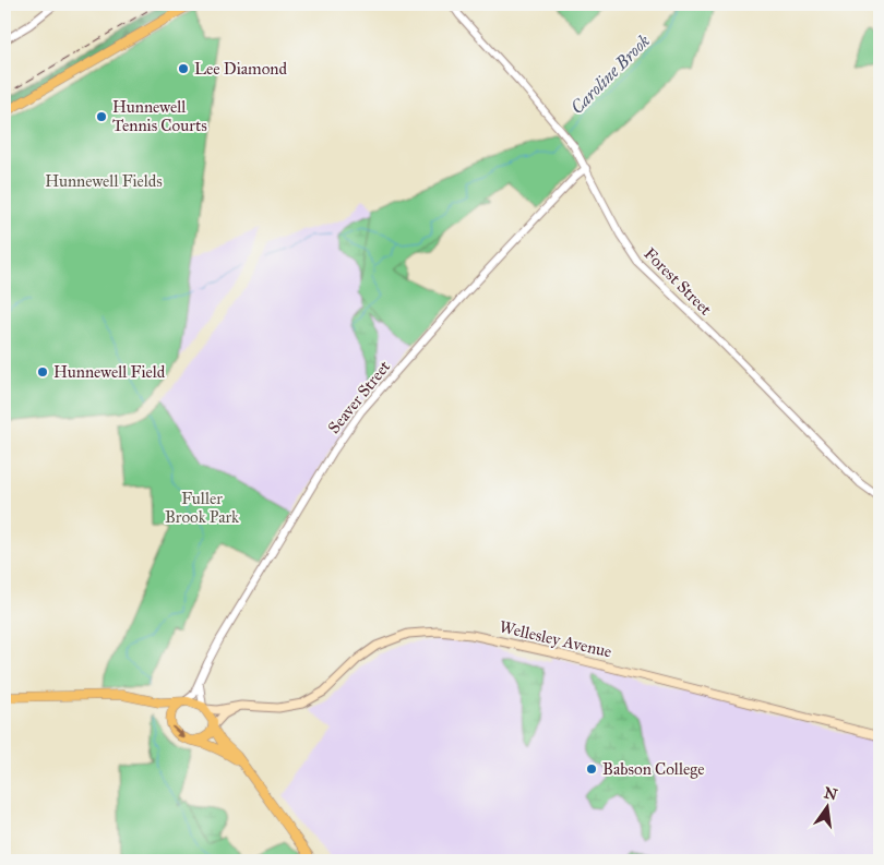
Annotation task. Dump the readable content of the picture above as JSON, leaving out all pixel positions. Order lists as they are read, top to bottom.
{
  "streets": {
    "main road": ["Wellesley Avenue"],
    "street": ["Forest Street", "Seaver Street"]
  },
  "crossings": [
    ["Forest Street", "Seaver Street"],
    ["Seaver Street", "Wellesley Avenue"]
  ],
  "water": ["Caroline Brook"],
  "parks": ["Hunnewell Fields", "Fuller Brook Park"],
  "places": [
    "Lee Diamond",
    "Hunnewell Tennis Courts",
    "Hunnewell Field",
    "Babson College"
  ],
  "north": "top"
}
